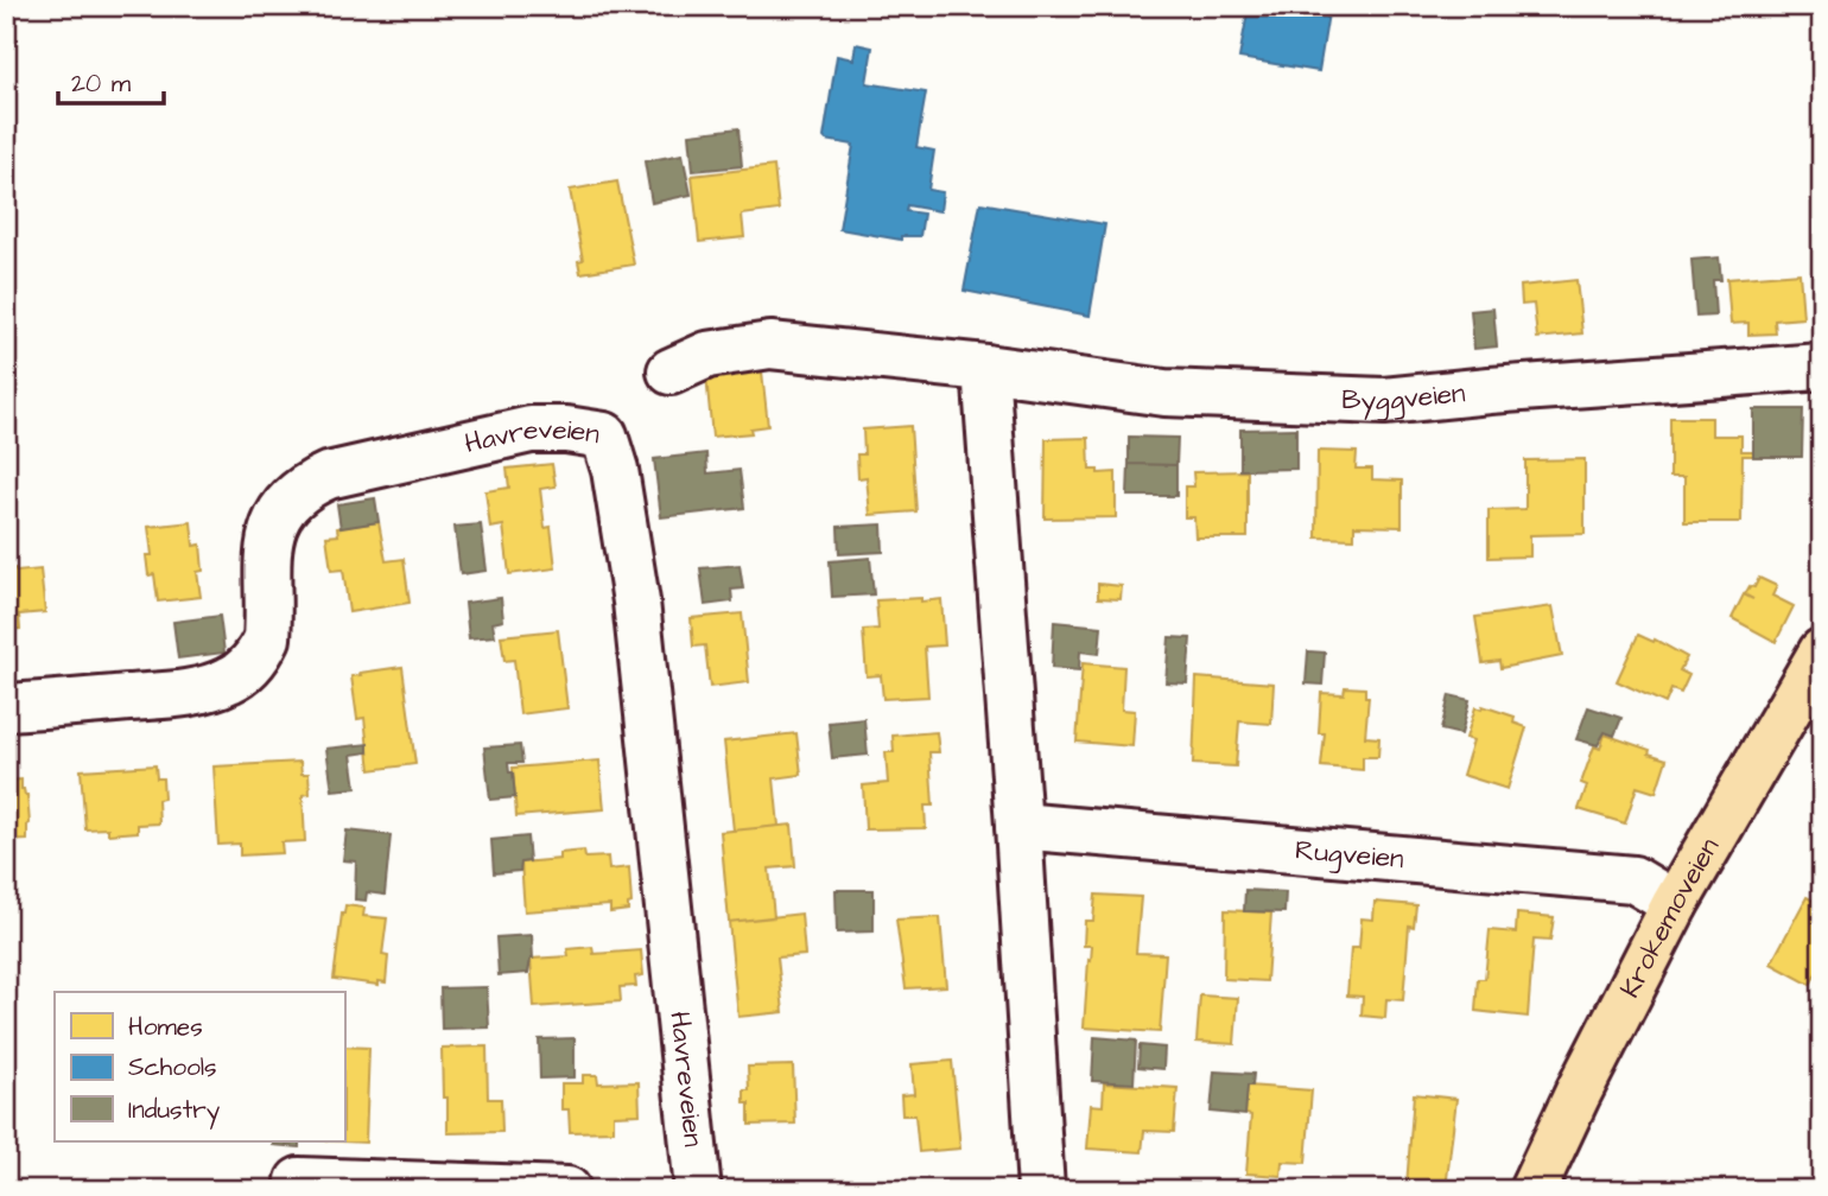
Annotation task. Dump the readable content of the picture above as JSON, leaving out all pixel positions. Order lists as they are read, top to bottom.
{
  "streets": {
    "main road": ["Krokemoveien"],
    "street": ["Byggveien", "Havreveien", "Rugveien"]
  },
  "crossings": [
    ["Rugveien", "Krokemoveien"]
  ],
  "legend": ["Homes", "Schools", "Industry"],
  "scale_bar": "20 m"
}
